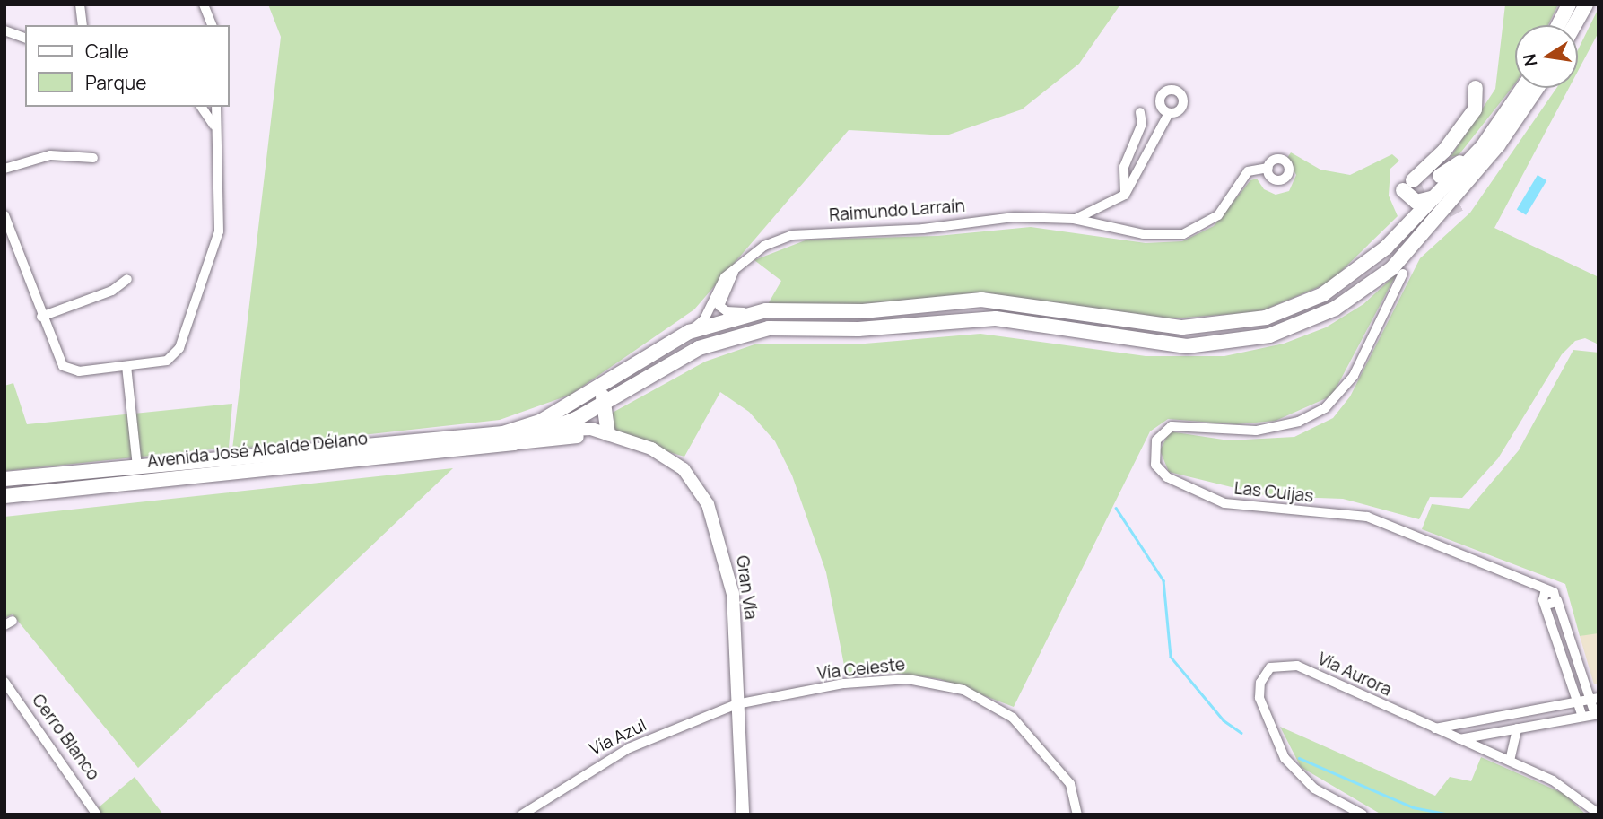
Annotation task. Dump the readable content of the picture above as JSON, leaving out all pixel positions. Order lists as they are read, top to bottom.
{
  "streets": {
    "main road": ["Avenida José Alcalde Délano", "Gran Vía"],
    "street": [
      "Raimundo Larraín",
      "Las Cuijas",
      "Vía Celeste",
      "Vía Aurora",
      "Cerro Blanco",
      "Vía Azul"
    ]
  },
  "crossings": [
    ["Avenida José Alcalde Délano", "Gran Vía"],
    ["Gran Vía", "Vía Celeste"],
    ["Gran Vía", "Vía Azul"],
    ["Vía Celeste", "Vía Azul"]
  ],
  "legend": ["Calle", "Parque"],
  "north": "left"
}
